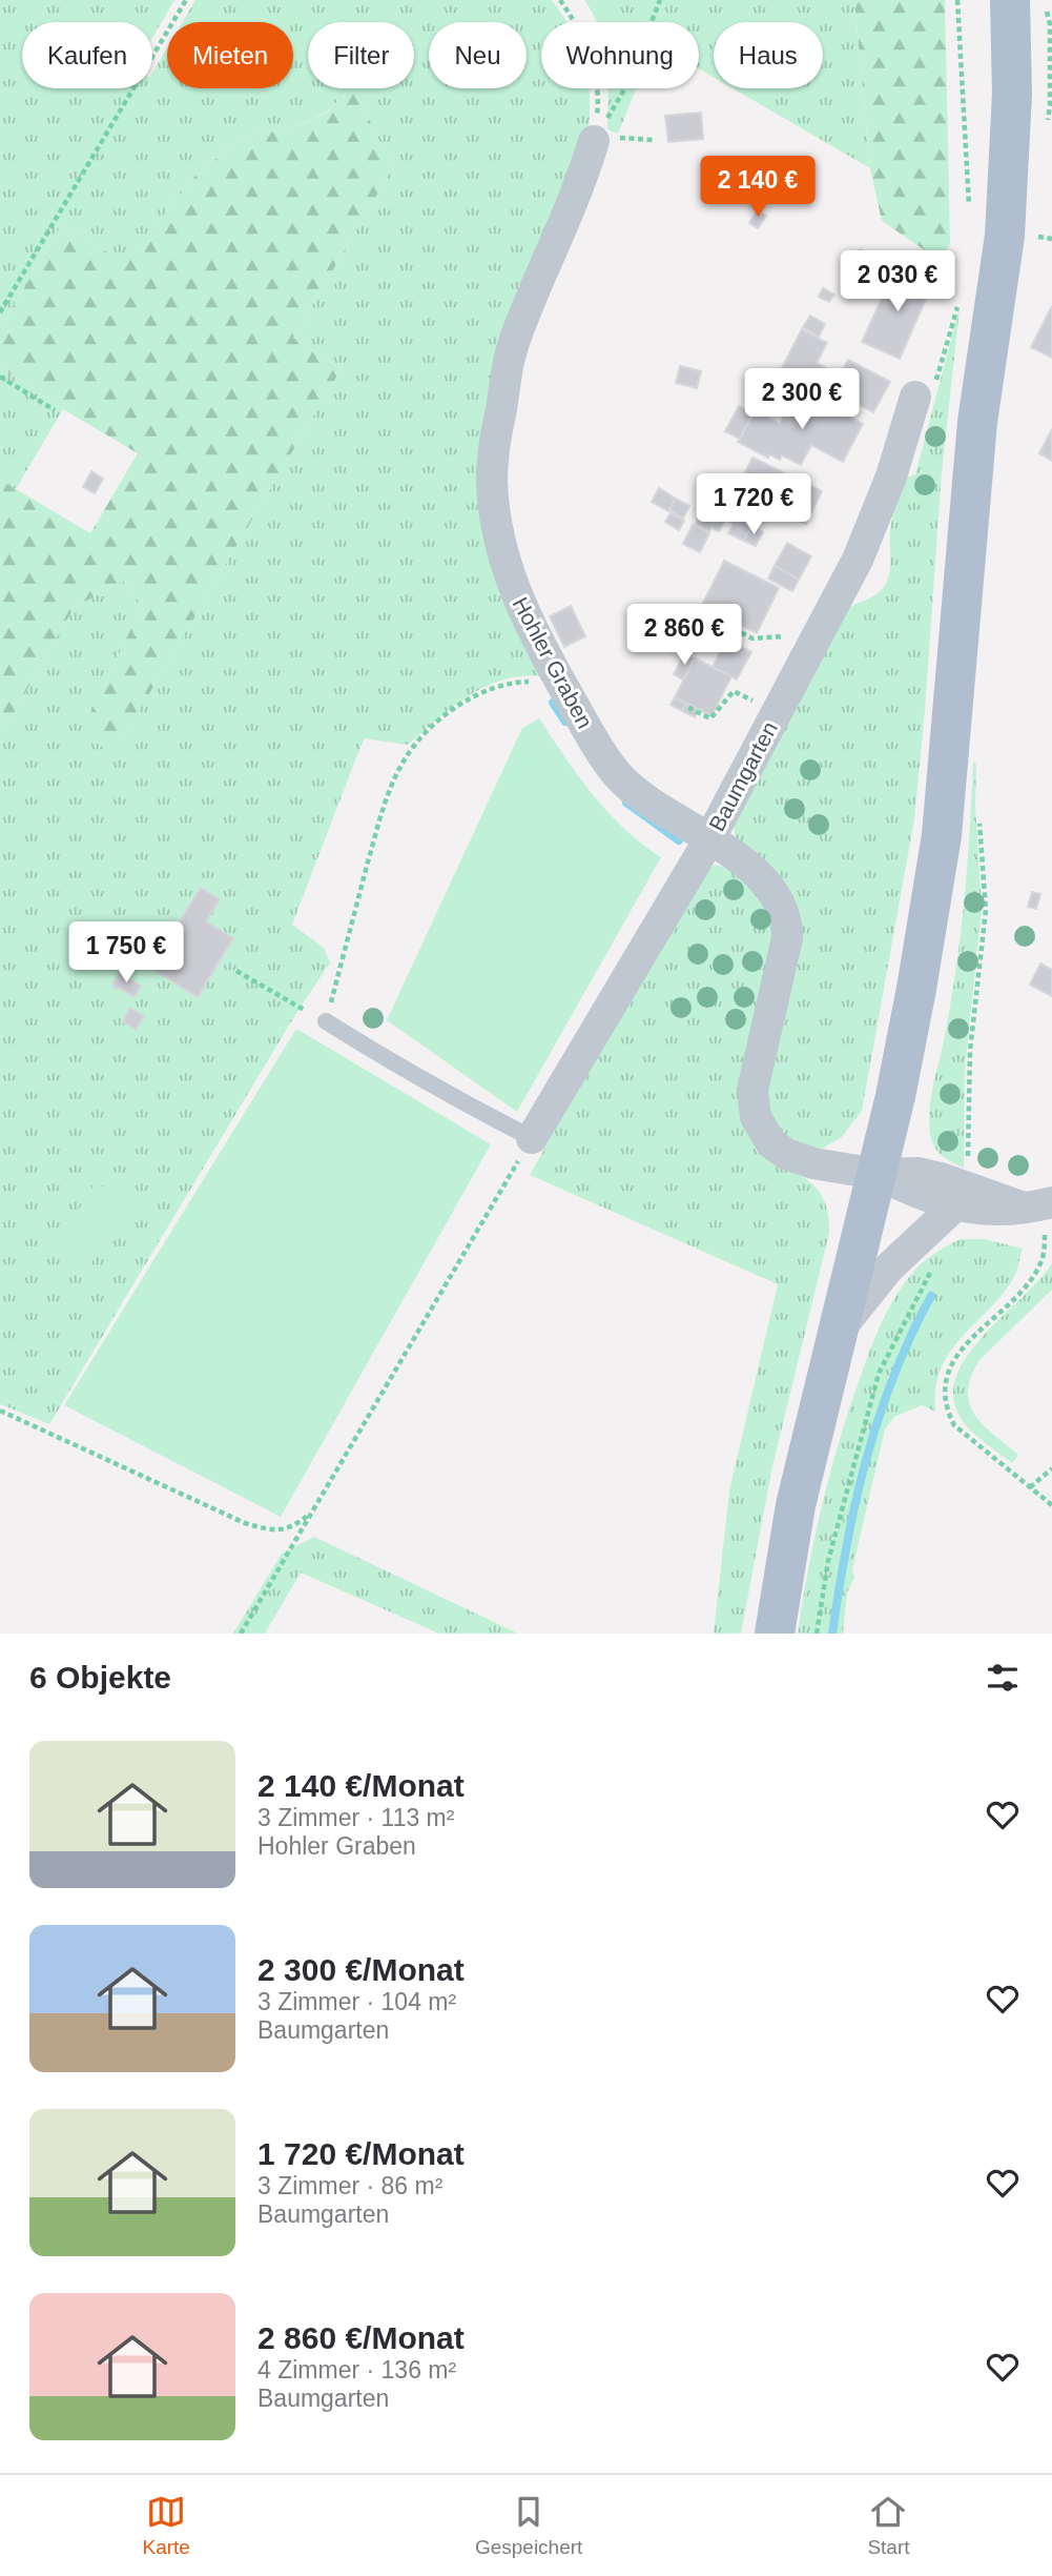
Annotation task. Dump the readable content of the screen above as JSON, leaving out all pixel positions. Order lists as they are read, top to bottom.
{
  "streets": {
    "street": ["Hohler Graben", "Baumgarten"]
  },
  "crossings": [
    ["Hohler Graben", "Baumgarten"]
  ],
  "page": {
    "chip": [
      "Kaufen",
      "Mieten",
      "Filter",
      "Neu",
      "Wohnung",
      "Haus"
    ],
    "price": [
      "2 140 €",
      "2 030 €",
      "2 300 €",
      "1 720 €",
      "2 860 €",
      "1 750 €"
    ],
    "heading": "6 Objekte",
    "list": [
      {
        "name": "2 140 €/Monat",
        "note": "3 Zimmer · 113 m² · Hohler Graben"
      },
      {
        "name": "2 300 €/Monat",
        "note": "3 Zimmer · 104 m² · Baumgarten"
      },
      {
        "name": "1 720 €/Monat",
        "note": "3 Zimmer · 86 m² · Baumgarten"
      },
      {
        "name": "2 860 €/Monat",
        "note": "4 Zimmer · 136 m² · Baumgarten"
      }
    ],
    "tabs": ["Karte", "Gespeichert", "Start"]
  }
}
